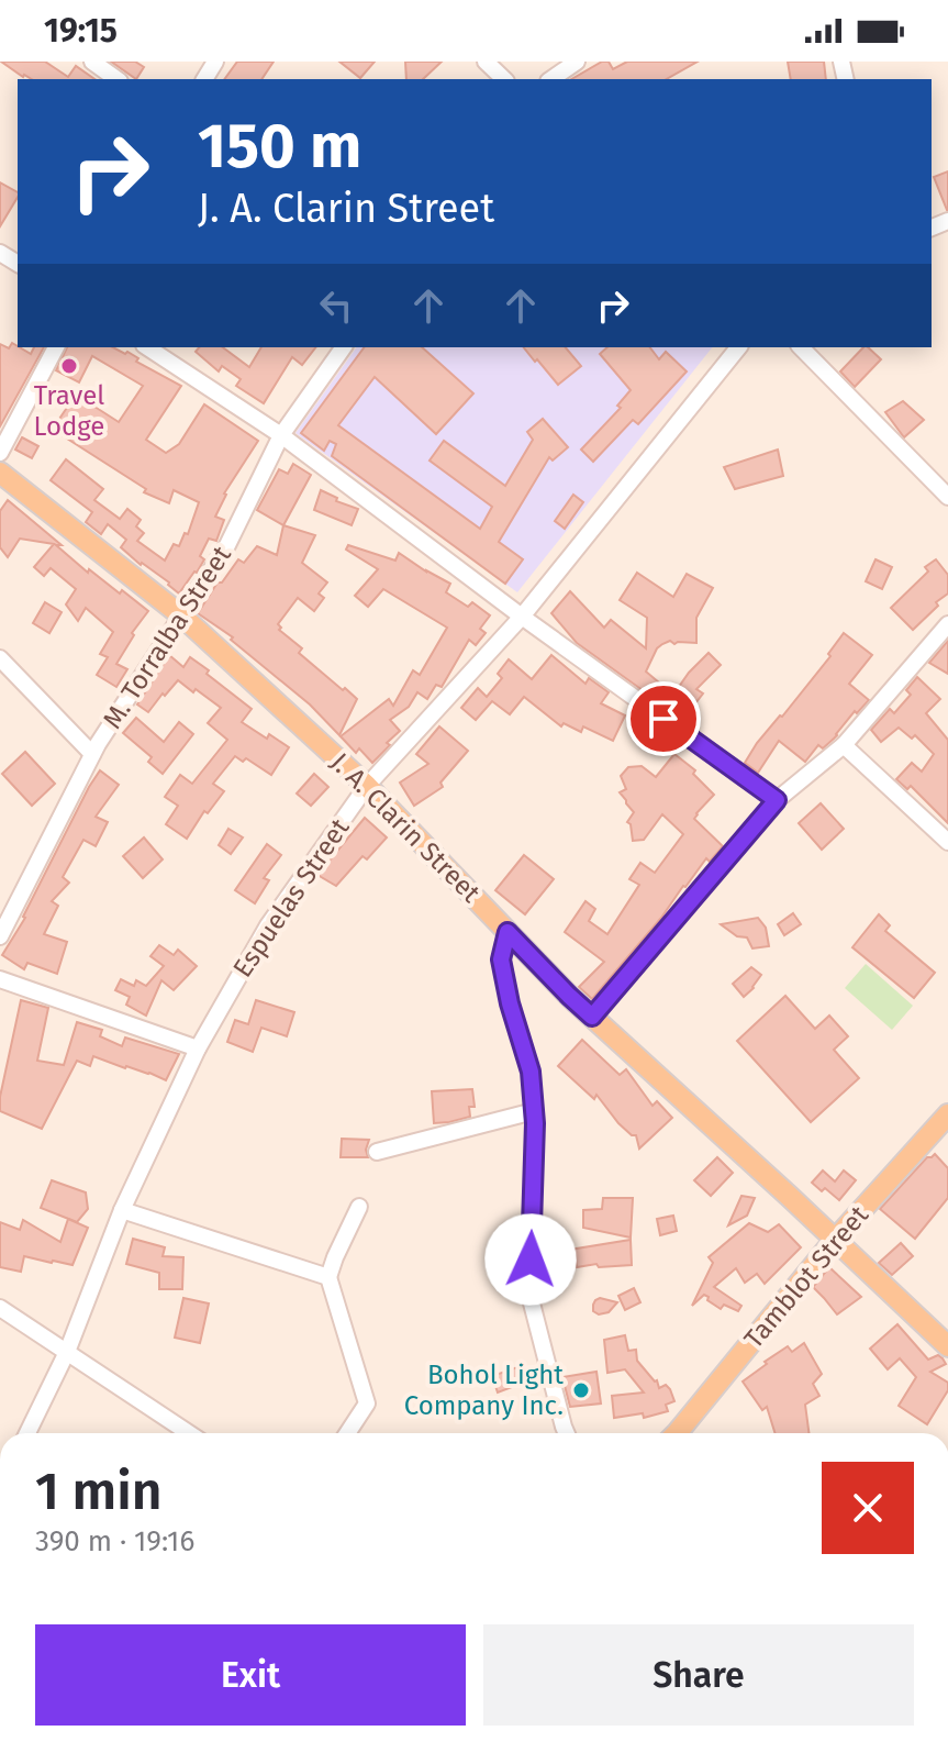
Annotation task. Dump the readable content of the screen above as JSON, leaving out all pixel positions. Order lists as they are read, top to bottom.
{
  "streets": {
    "main road": ["J. A. Clarin Street", "Tamblot Street"],
    "street": ["M. Torralba Street", "Espuelas Street"]
  },
  "crossings": [
    ["M. Torralba Street", "J. A. Clarin Street"],
    ["J. A. Clarin Street", "Espuelas Street"],
    ["J. A. Clarin Street", "Tamblot Street"]
  ],
  "places": ["Travel Lodge", "Bohol Light Company Inc."],
  "page": {
    "status": "19:15",
    "turn": ["150 m", "J. A. Clarin Street"],
    "heading": ["1 min", "390 m · 19:16"],
    "buttons": ["Exit", "Share"]
  }
}
